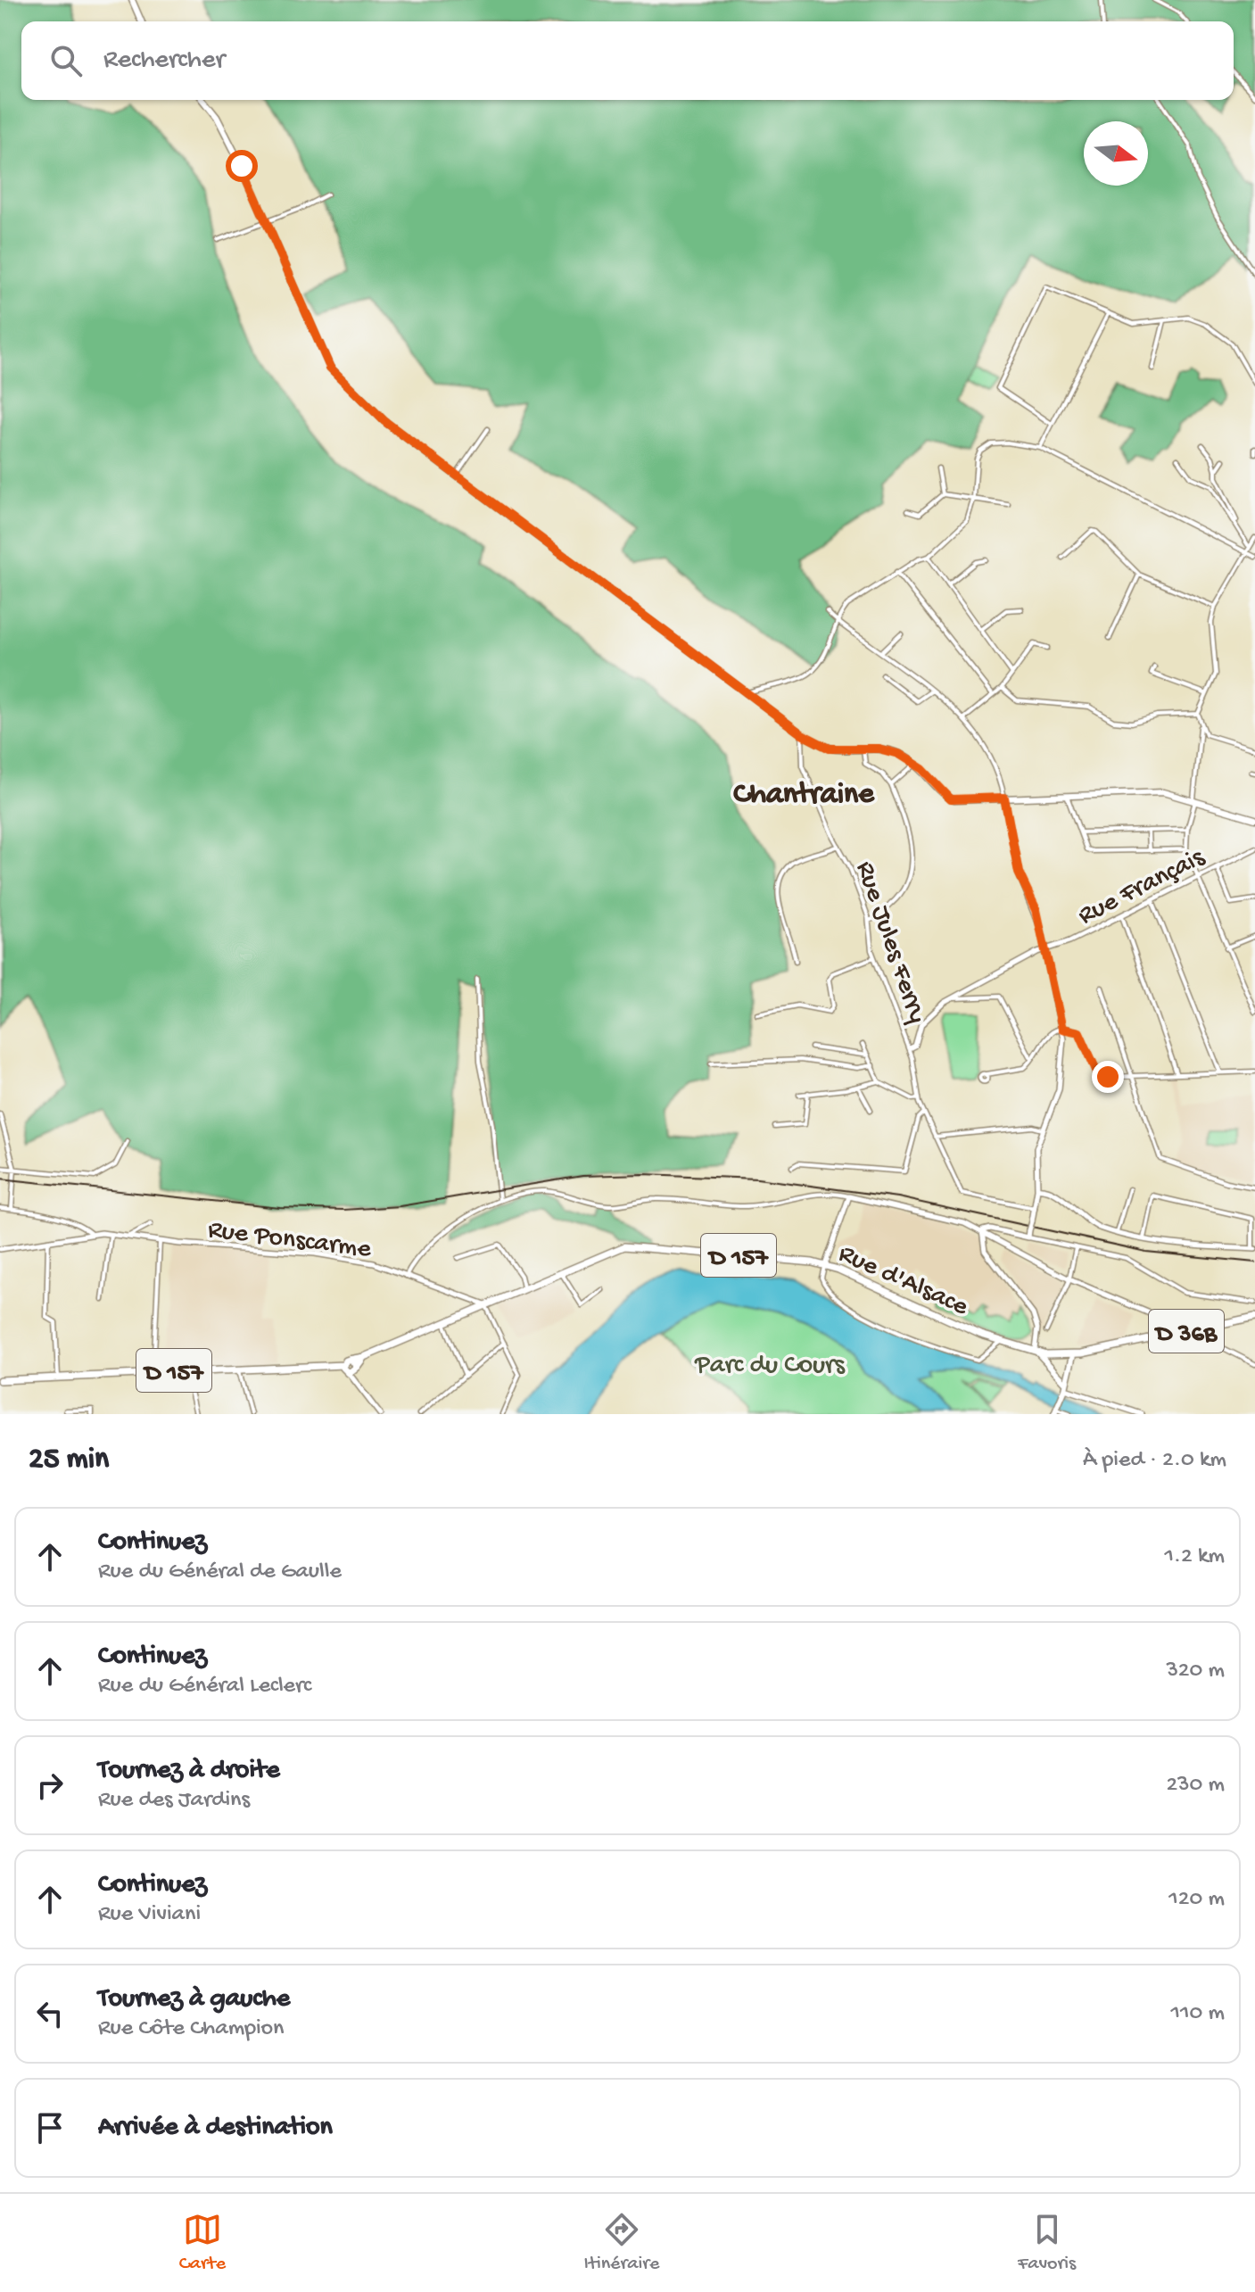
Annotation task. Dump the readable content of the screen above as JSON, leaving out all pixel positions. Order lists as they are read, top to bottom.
{
  "streets": {
    "main road": ["D 157", "Rue d'Alsace", "D 36B"],
    "street": ["Rue Français", "Rue Jules Ferry", "Rue Ponscarme"]
  },
  "crossings": [
    ["Rue Français", "Rue Jules Ferry"],
    ["Rue Ponscarme", "Rue d'Alsace"],
    ["D 157", "Rue d'Alsace"],
    ["D 157", "D 36B"],
    ["Rue d'Alsace", "D 36B"]
  ],
  "districts": ["Chantraine"],
  "parks": ["Parc du Cours"],
  "north": "right",
  "page": {
    "search": "Rechercher",
    "heading": ["25 min", "À pied · 2.0 km"],
    "list": [
      ["Continuez", "Rue du Général de Gaulle", "1.2 km"],
      ["Continuez", "Rue du Général Leclerc", "320 m"],
      ["Tournez à droite", "Rue des Jardins", "230 m"],
      ["Continuez", "Rue Viviani", "120 m"],
      ["Tournez à gauche", "Rue Côte Champion", "110 m"],
      "Arrivée à destination"
    ],
    "nav": ["Carte", "Itinéraire", "Favoris"]
  }
}
